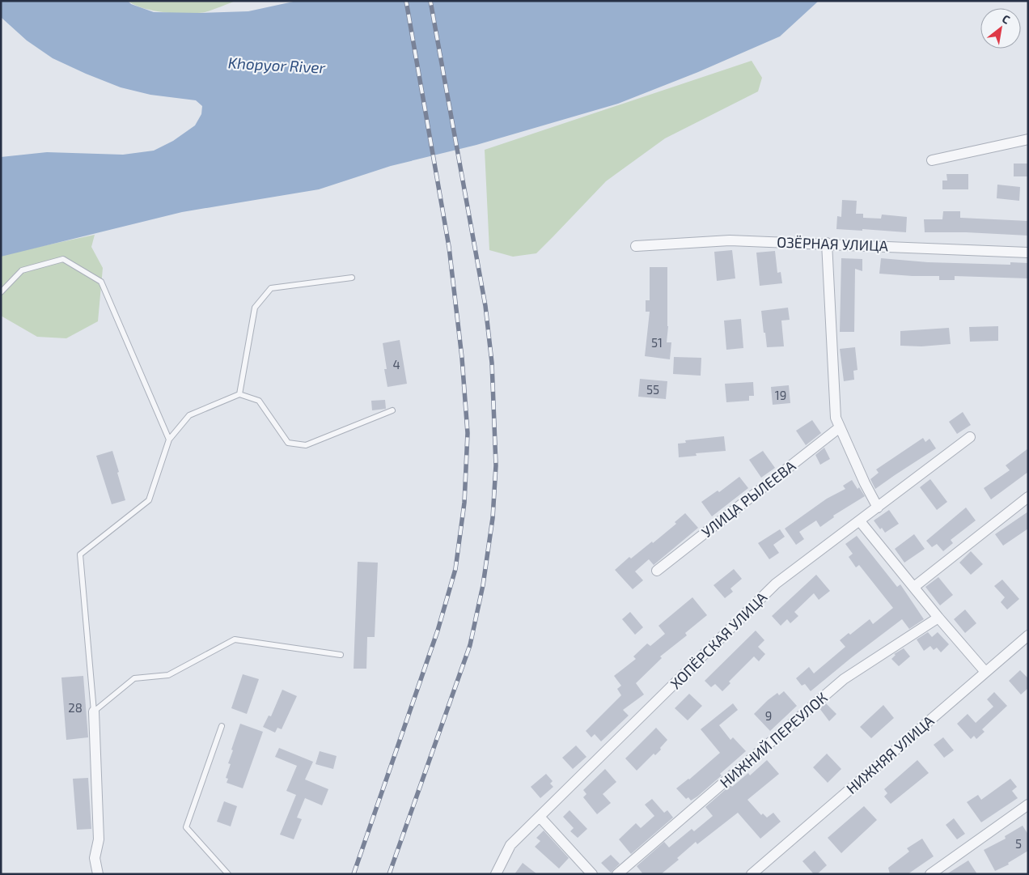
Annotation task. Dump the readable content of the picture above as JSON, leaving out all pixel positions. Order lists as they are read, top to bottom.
{
  "streets": {
    "street": [
      "ОЗЁРНАЯ УЛИЦА",
      "УЛИЦА РЫЛЕЕВА",
      "ХОПЁРСКАЯ УЛИЦА",
      "НИЖНИЙ ПЕРЕУЛОК",
      "НИЖНЯЯ УЛИЦА"
    ]
  },
  "water": ["Khopyor River"],
  "house_numbers": [
    "51",
    "4",
    "55",
    "19",
    "28",
    "9",
    "5"
  ],
  "north": "top right"
}
